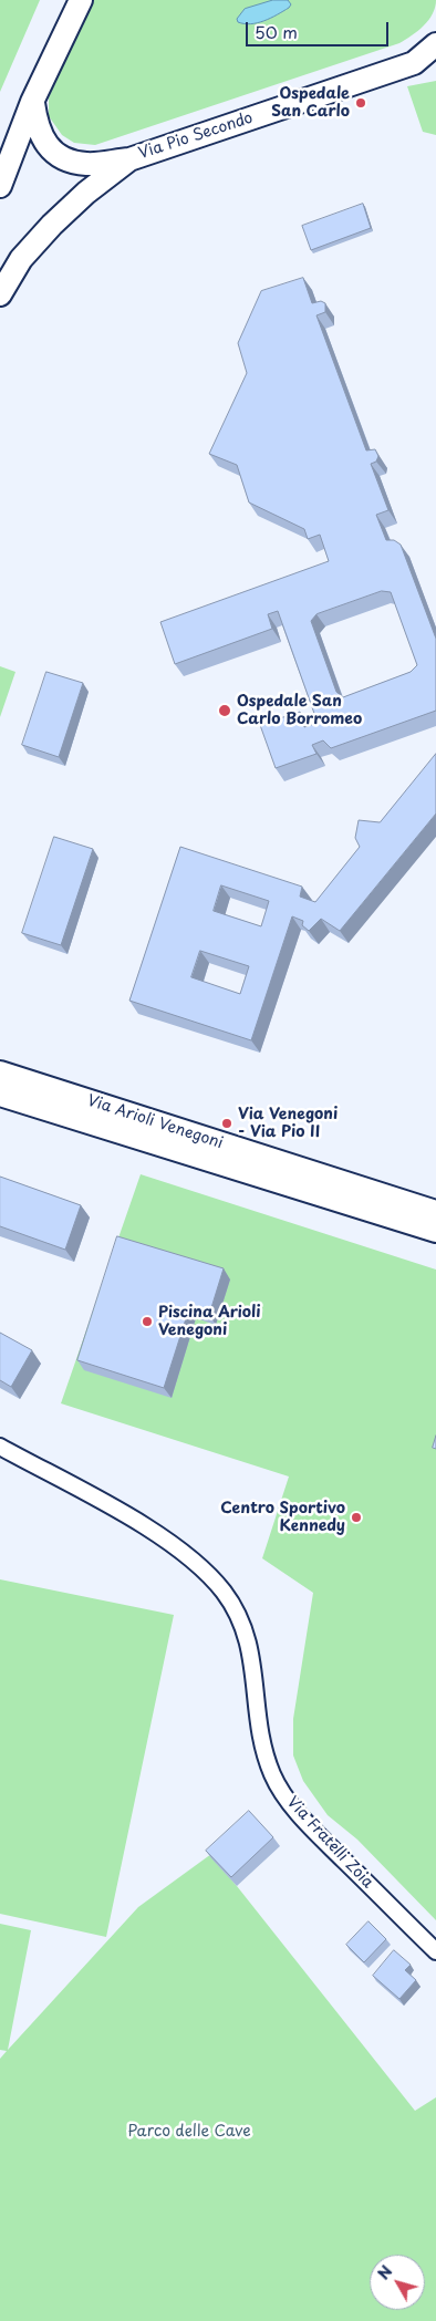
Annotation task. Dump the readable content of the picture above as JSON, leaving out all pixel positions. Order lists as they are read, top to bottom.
{
  "streets": {
    "main road": ["Via Pio Secondo", "Via Arioli Venegoni"],
    "street": ["Via Fratelli Zoia"]
  },
  "parks": ["Parco delle Cave"],
  "places": [
    "Ospedale San Carlo",
    "Ospedale San Carlo Borromeo",
    "Via Venegoni - Via Pio II",
    "Piscina Arioli Venegoni",
    "Centro Sportivo Kennedy"
  ],
  "scale_bar": "50 m",
  "north": "top left"
}
